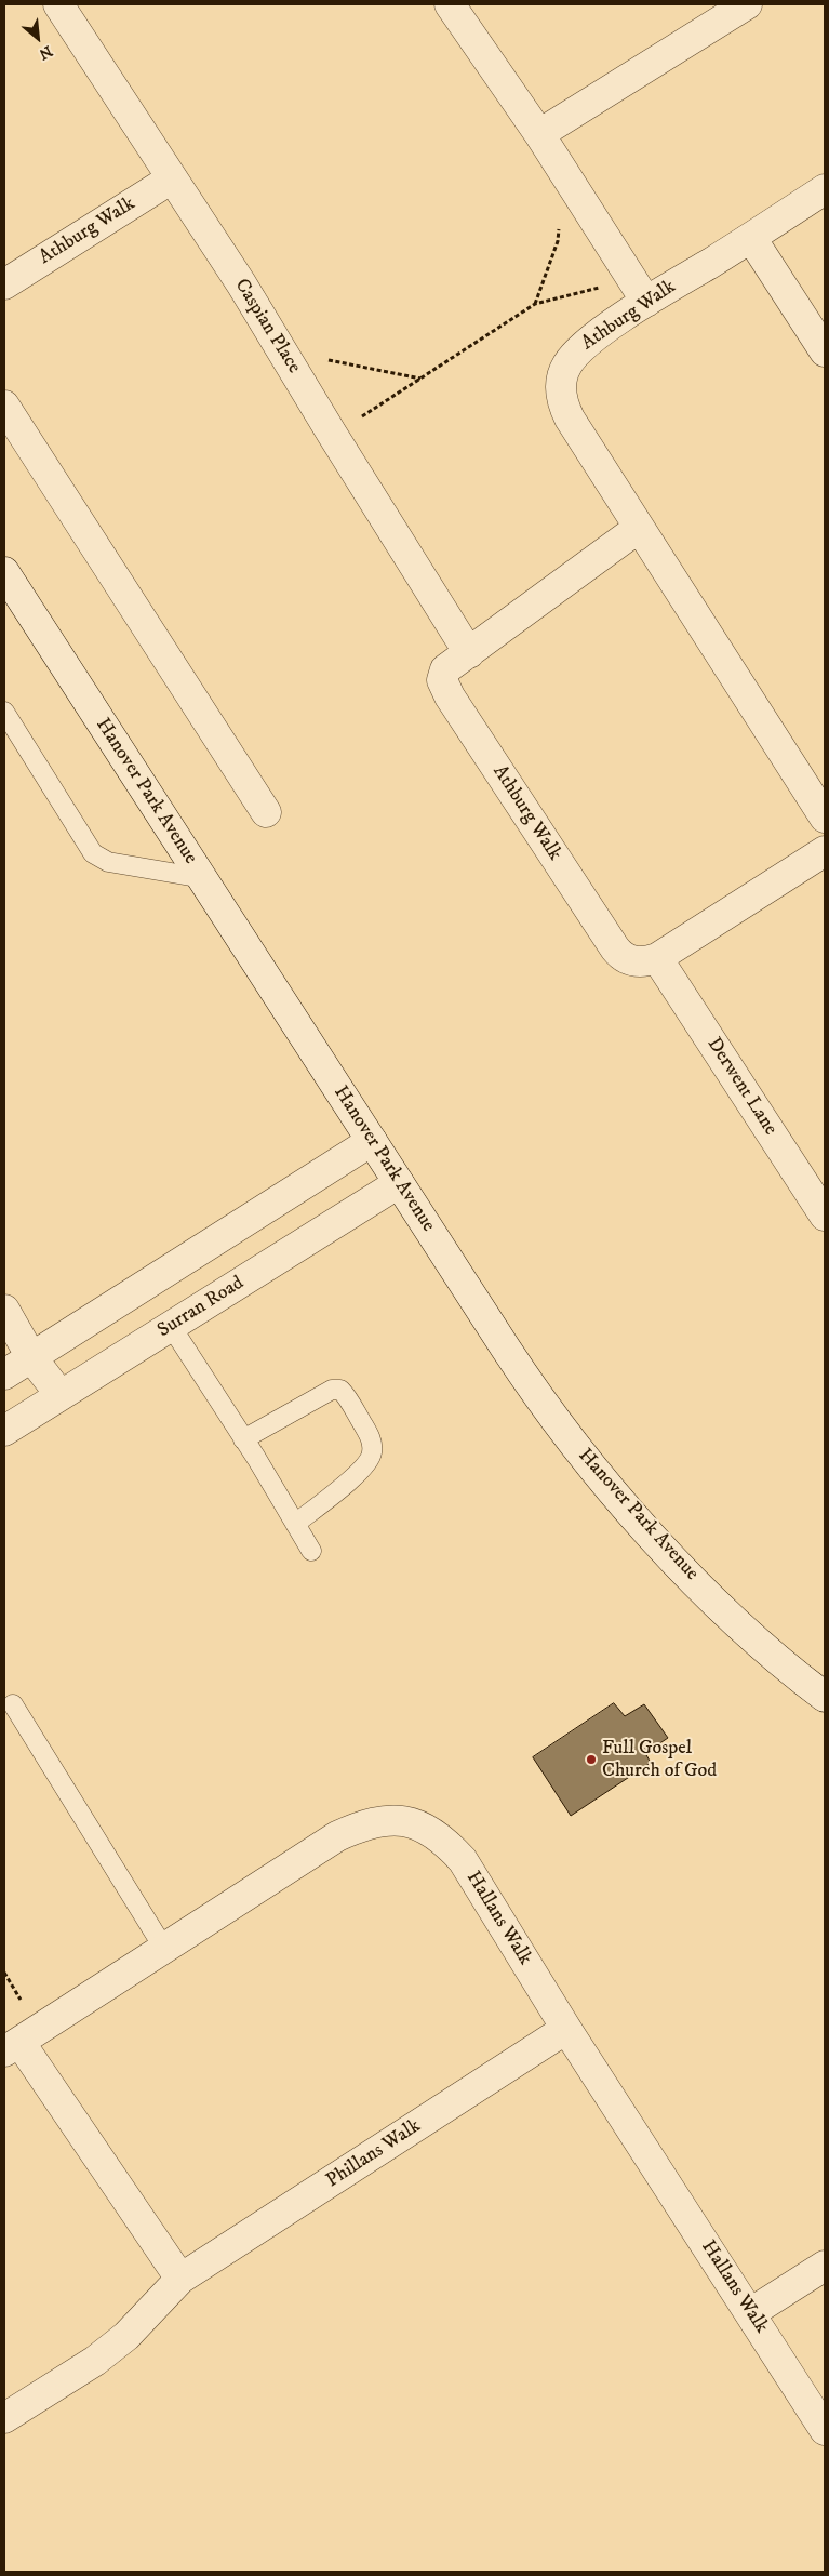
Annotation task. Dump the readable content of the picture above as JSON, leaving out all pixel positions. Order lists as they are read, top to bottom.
{
  "streets": {
    "street": [
      "Athburg Walk",
      "Caspian Place",
      "Hanover Park Avenue",
      "Derwent Lane",
      "Surran Road",
      "Hallans Walk",
      "Phillans Walk"
    ]
  },
  "crossings": [
    ["Athburg Walk", "Caspian Place"],
    ["Athburg Walk", "Derwent Lane"],
    ["Hanover Park Avenue", "Surran Road"],
    ["Hallans Walk", "Phillans Walk"]
  ],
  "places": ["Full Gospel Church of God"],
  "north": "bottom right"
}
